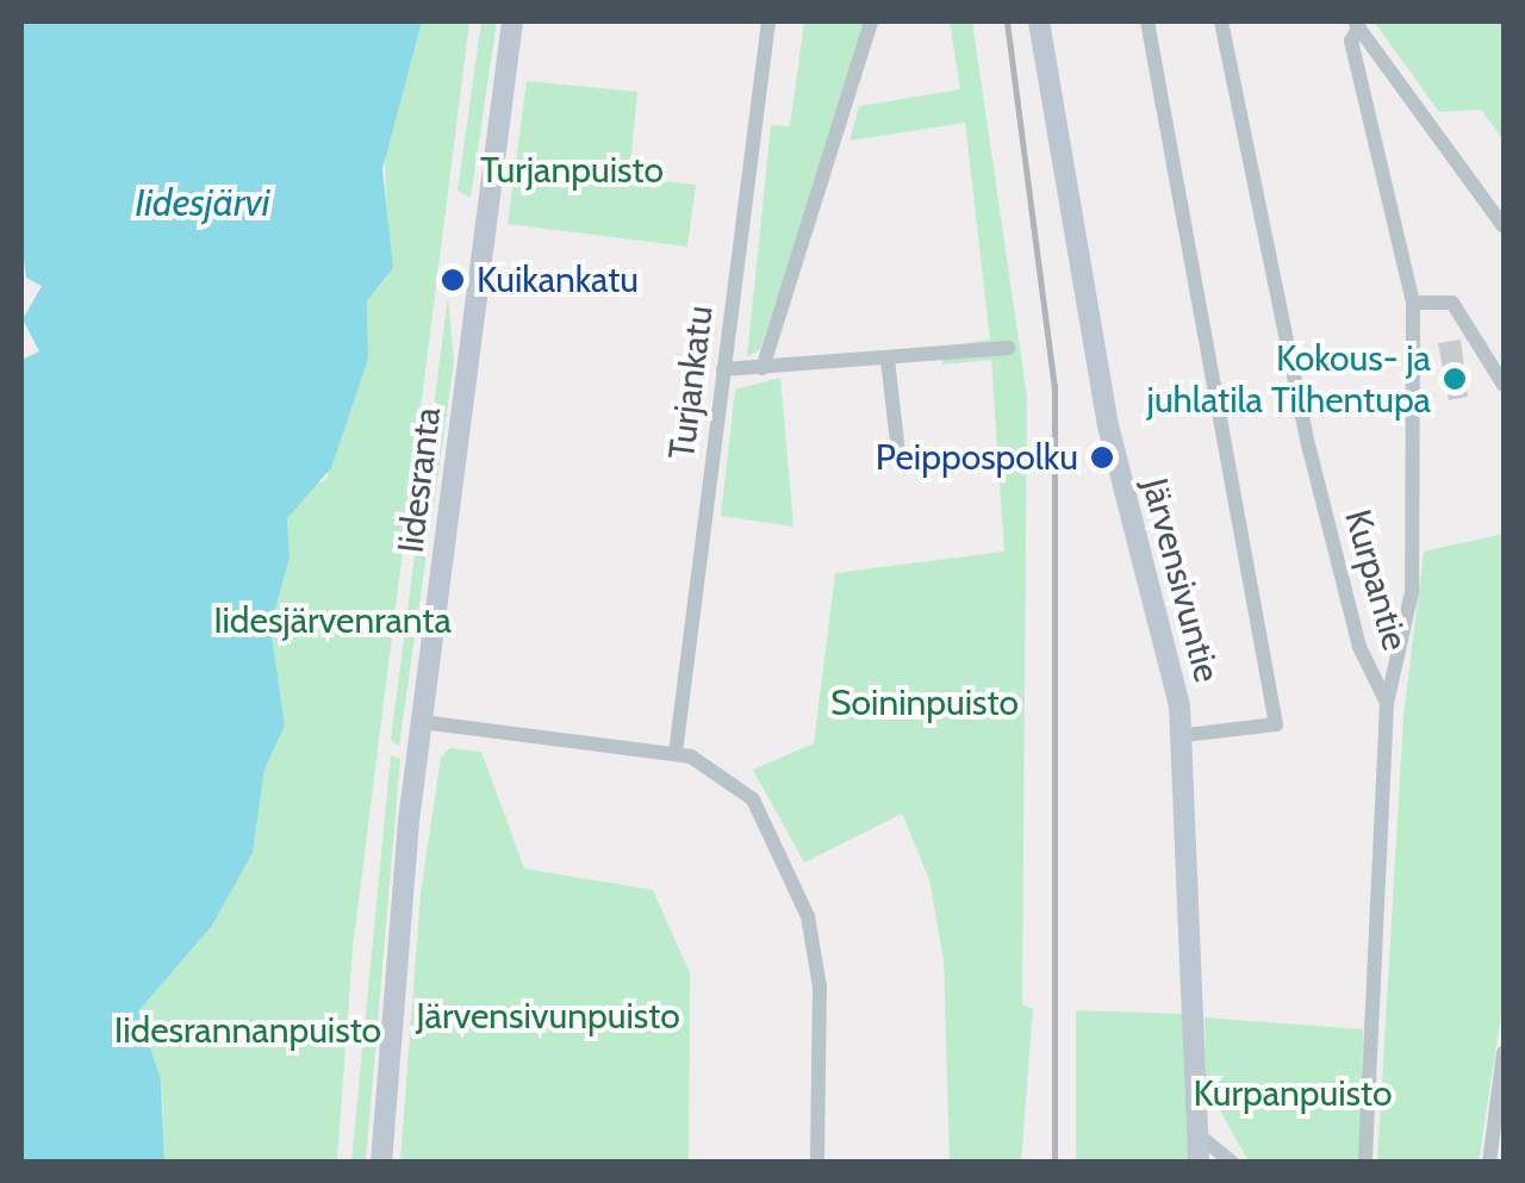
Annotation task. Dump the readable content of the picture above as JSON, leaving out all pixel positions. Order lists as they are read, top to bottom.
{
  "streets": {
    "street": [
      "Turjankatu",
      "Iidesranta",
      "Järvensivuntie",
      "Kurpantie"
    ]
  },
  "water": ["Iidesjärvi"],
  "parks": [
    "Turjanpuisto",
    "Iidesjärvenranta",
    "Soininpuisto",
    "Järvensivunpuisto",
    "Iidesrannanpuisto",
    "Kurpanpuisto"
  ],
  "places": ["Kuikankatu", "Kokous- ja juhlatila Tilhentupa", "Peippospolku"]
}
